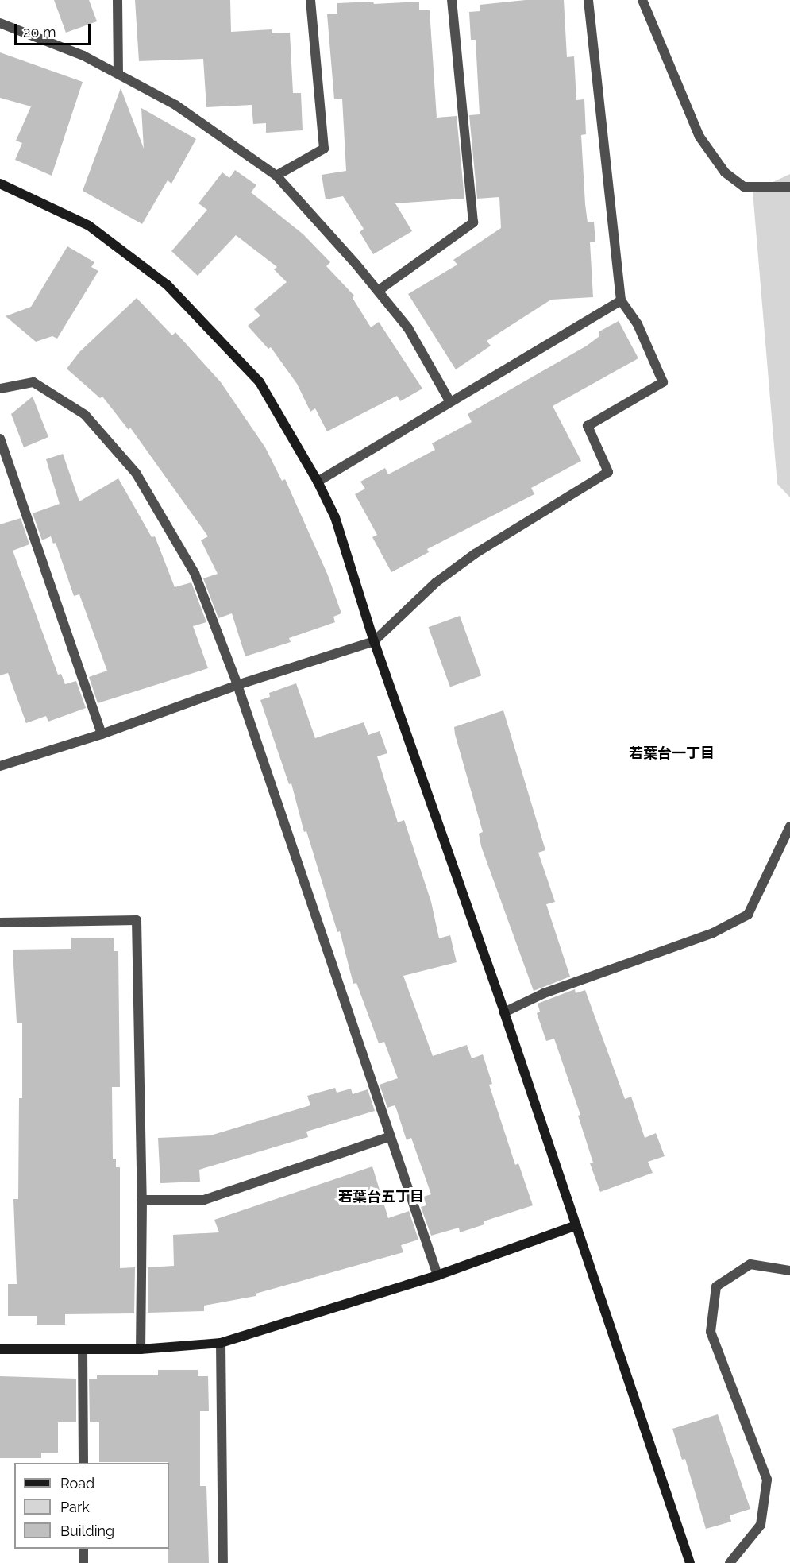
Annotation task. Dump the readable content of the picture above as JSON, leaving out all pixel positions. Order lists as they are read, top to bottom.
{
  "districts": ["若葉台一丁目", "若葉台五丁目"],
  "legend": ["Road", "Park", "Building"],
  "scale_bar": "20 m"
}
